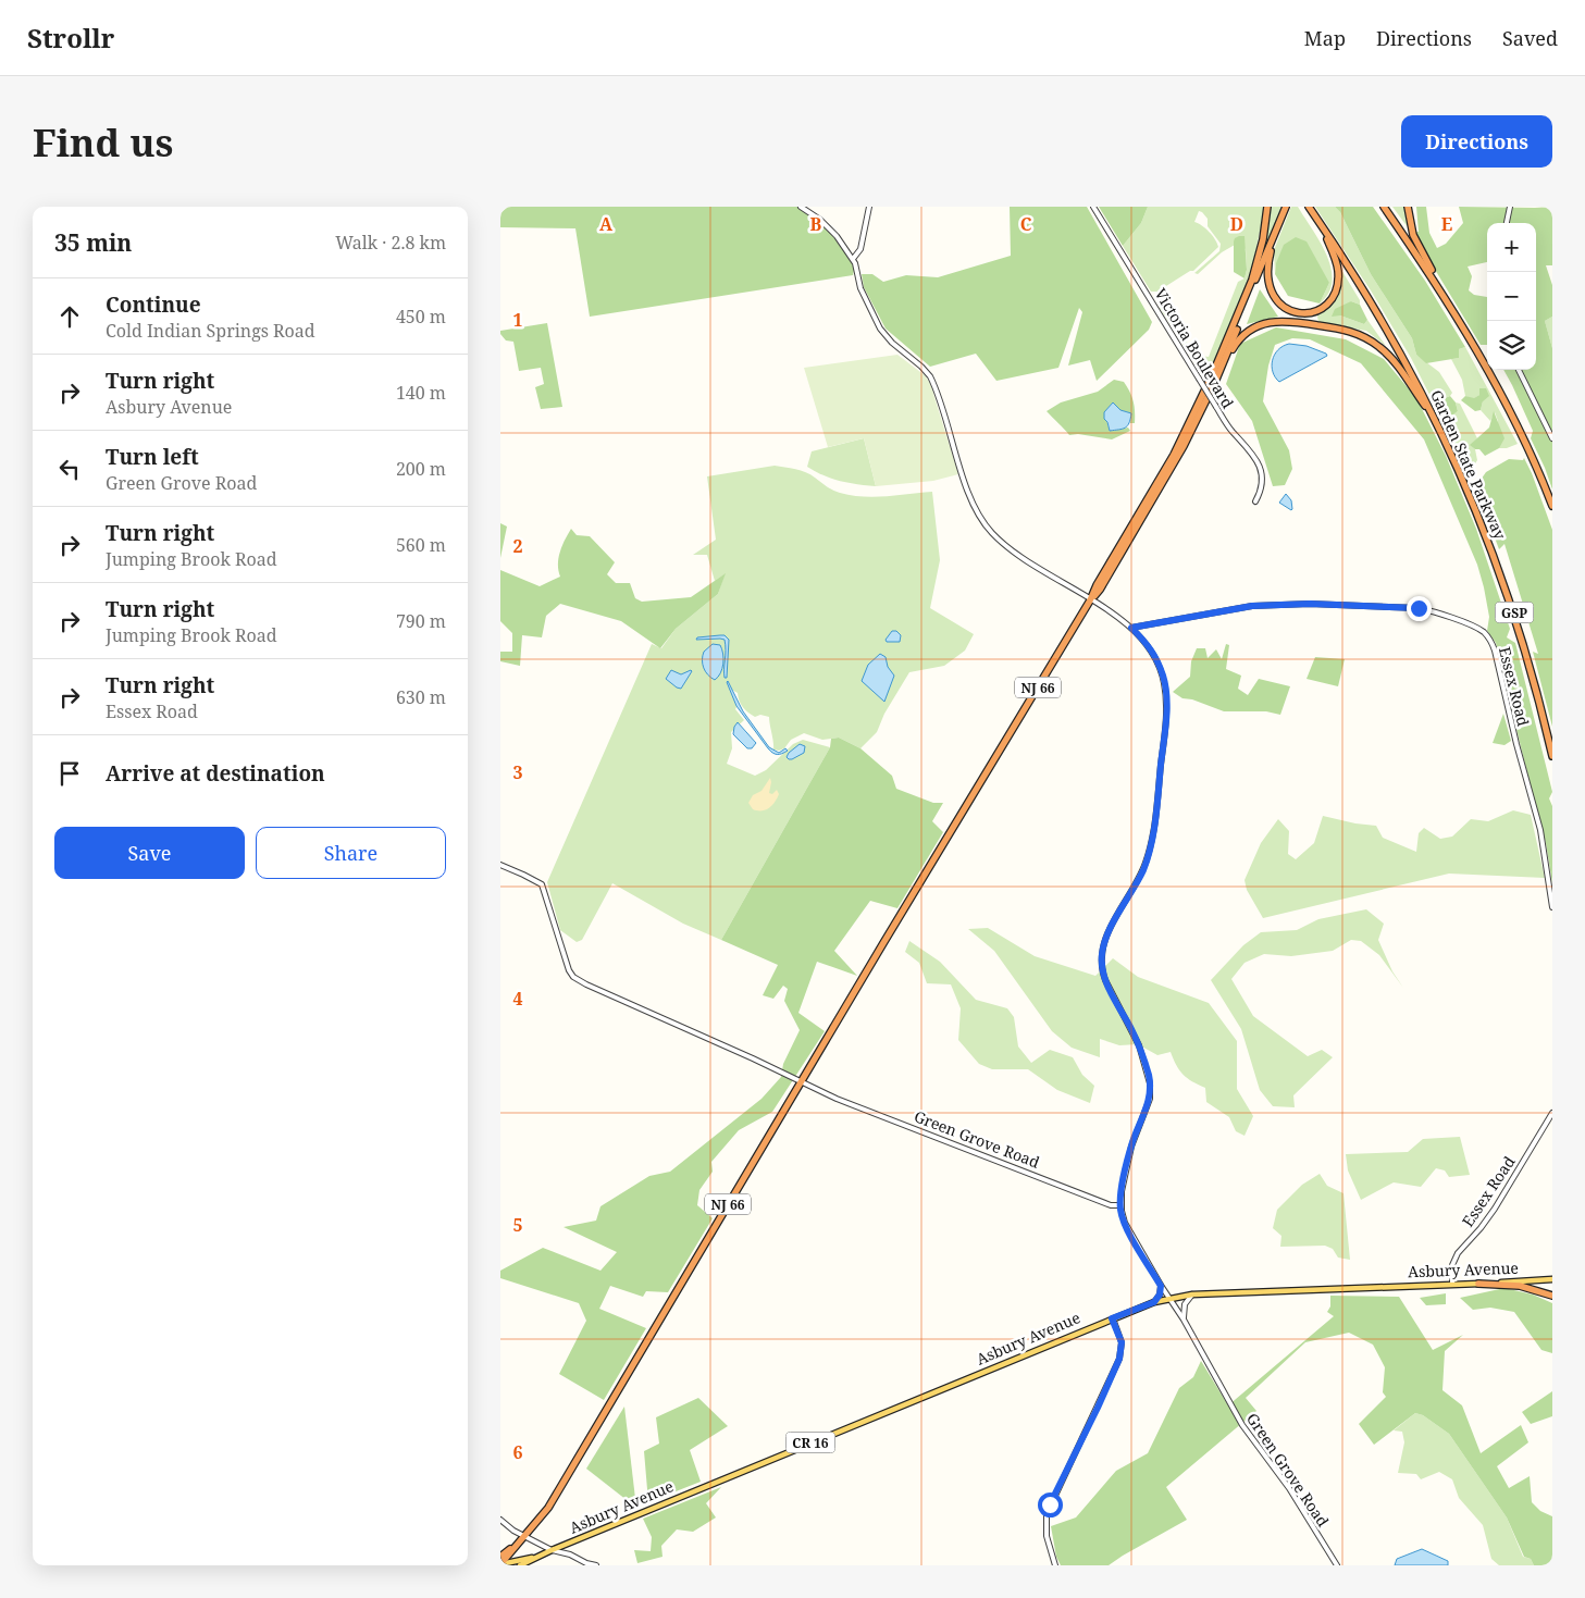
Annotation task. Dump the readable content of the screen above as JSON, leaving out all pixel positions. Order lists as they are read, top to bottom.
{
  "streets": {
    "highway": [
      "Garden State Parkway",
      "GSP",
      "NJ 66",
      "Asbury Avenue"
    ],
    "main road": ["CR 16"],
    "street": ["Victoria Boulevard", "Essex Road", "Green Grove Road"]
  },
  "crossings": [
    ["Essex Road", "Asbury Avenue"],
    ["NJ 66", "Green Grove Road"],
    ["NJ 66", "Asbury Avenue"],
    ["Green Grove Road", "Asbury Avenue"]
  ],
  "page": {
    "header": "Strollr",
    "nav": ["Map", "Directions", "Saved"],
    "buttons": [
      "Directions",
      ["Save", "Share"]
    ],
    "title": "Find us",
    "heading": ["35 min", "Walk · 2.8 km"],
    "map_buttons": ["+", "−"],
    "list": [
      ["Continue", "Cold Indian Springs Road", "450 m"],
      ["Turn right", "Asbury Avenue", "140 m"],
      ["Turn left", "Green Grove Road", "200 m"],
      ["Turn right", "Jumping Brook Road", "560 m"],
      ["Turn right", "Jumping Brook Road", "790 m"],
      ["Turn right", "Essex Road", "630 m"],
      "Arrive at destination"
    ]
  },
  "grid": {
    "columns": [
      "A",
      "B",
      "C",
      "D",
      "E"
    ],
    "rows": [
      "1",
      "2",
      "3",
      "4",
      "5",
      "6"
    ]
  }
}
